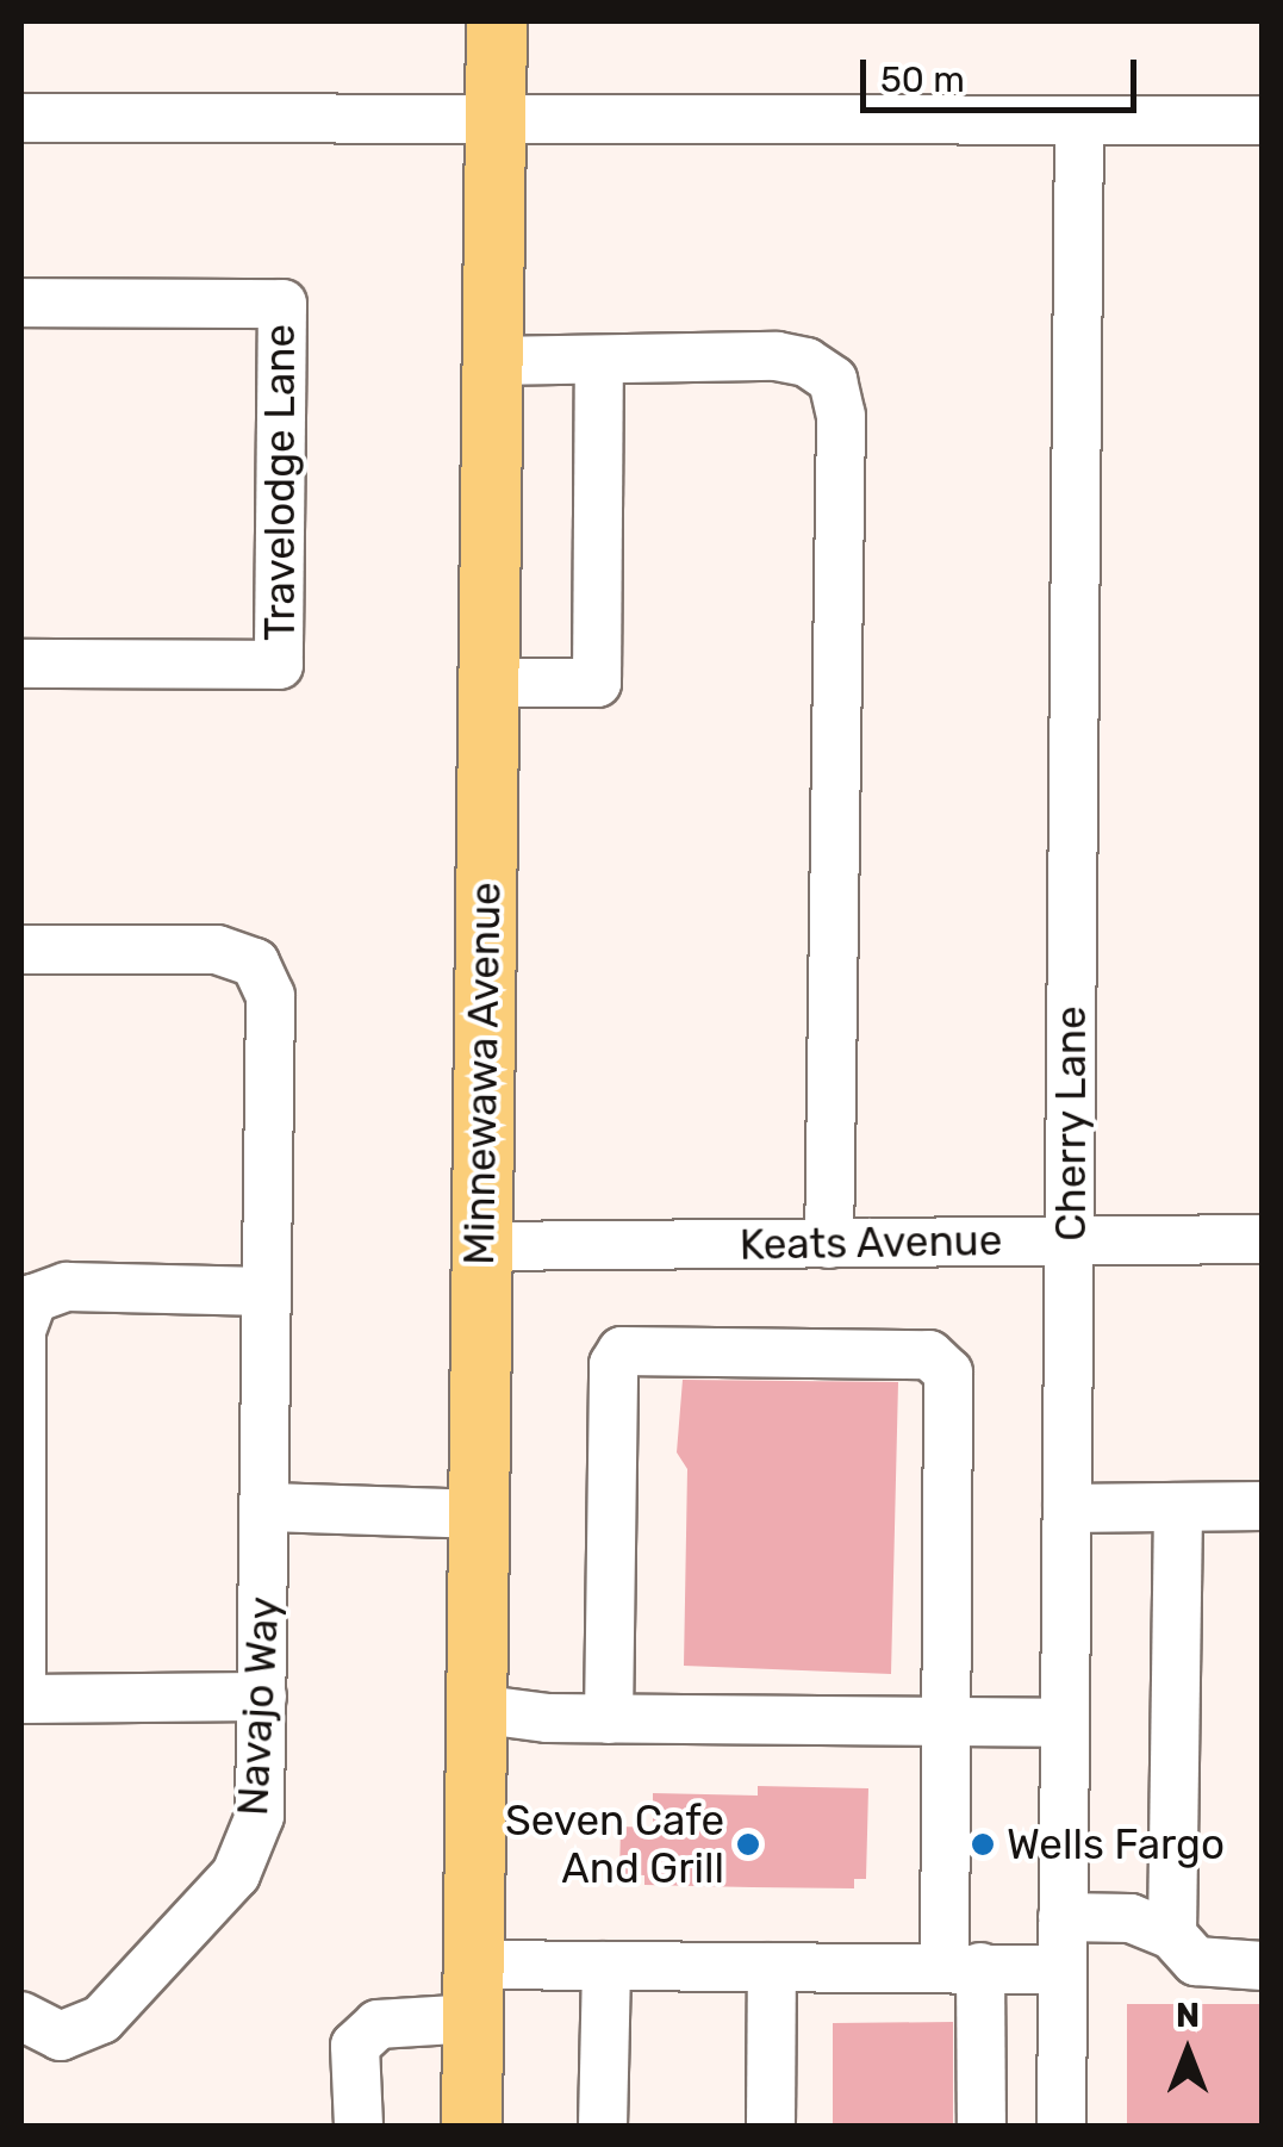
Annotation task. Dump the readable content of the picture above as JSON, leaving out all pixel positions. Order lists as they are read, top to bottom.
{
  "streets": {
    "main road": ["Minnewawa Avenue"],
    "street": [
      "Travelodge Lane",
      "Cherry Lane",
      "Keats Avenue",
      "Navajo Way"
    ]
  },
  "crossings": [
    ["Minnewawa Avenue", "Keats Avenue"],
    ["Cherry Lane", "Keats Avenue"]
  ],
  "places": ["Seven Cafe And Grill", "Wells Fargo"],
  "scale_bar": "50 m",
  "north": "top"
}
